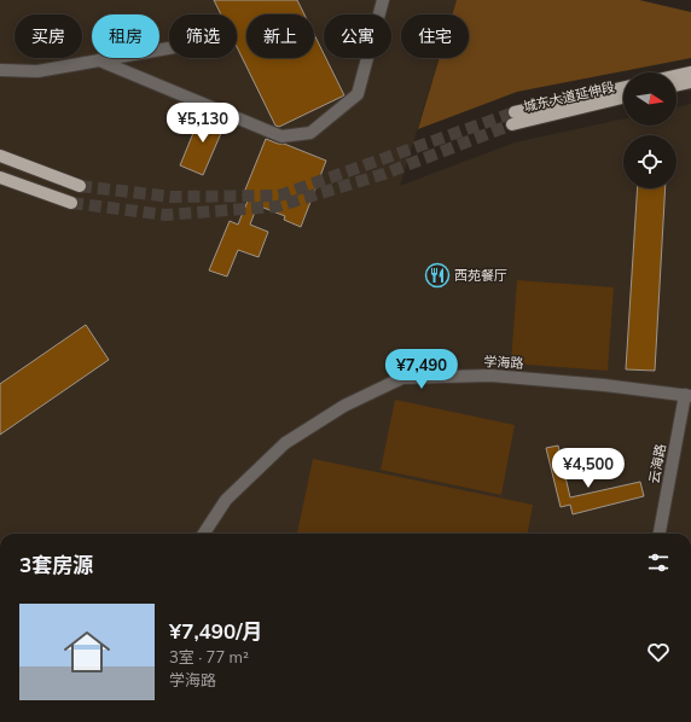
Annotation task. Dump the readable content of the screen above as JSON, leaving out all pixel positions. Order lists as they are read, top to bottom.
{
  "streets": {
    "main road": ["城东大道延伸段"],
    "street": ["学海路", "云海路"]
  },
  "crossings": [
    ["学海路", "云海路"]
  ],
  "places": {
    "restaurant": ["西苑餐厅"]
  },
  "north": "right",
  "page": {
    "chip": [
      "买房",
      "租房",
      "筛选",
      "新上",
      "公寓",
      "住宅"
    ],
    "price": ["¥5,130", "¥7,490", "¥4,500"],
    "heading": "3套房源",
    "list": [
      {
        "name": "¥7,490/月",
        "note": "3室 · 77 m² · 学海路"
      }
    ]
  }
}
